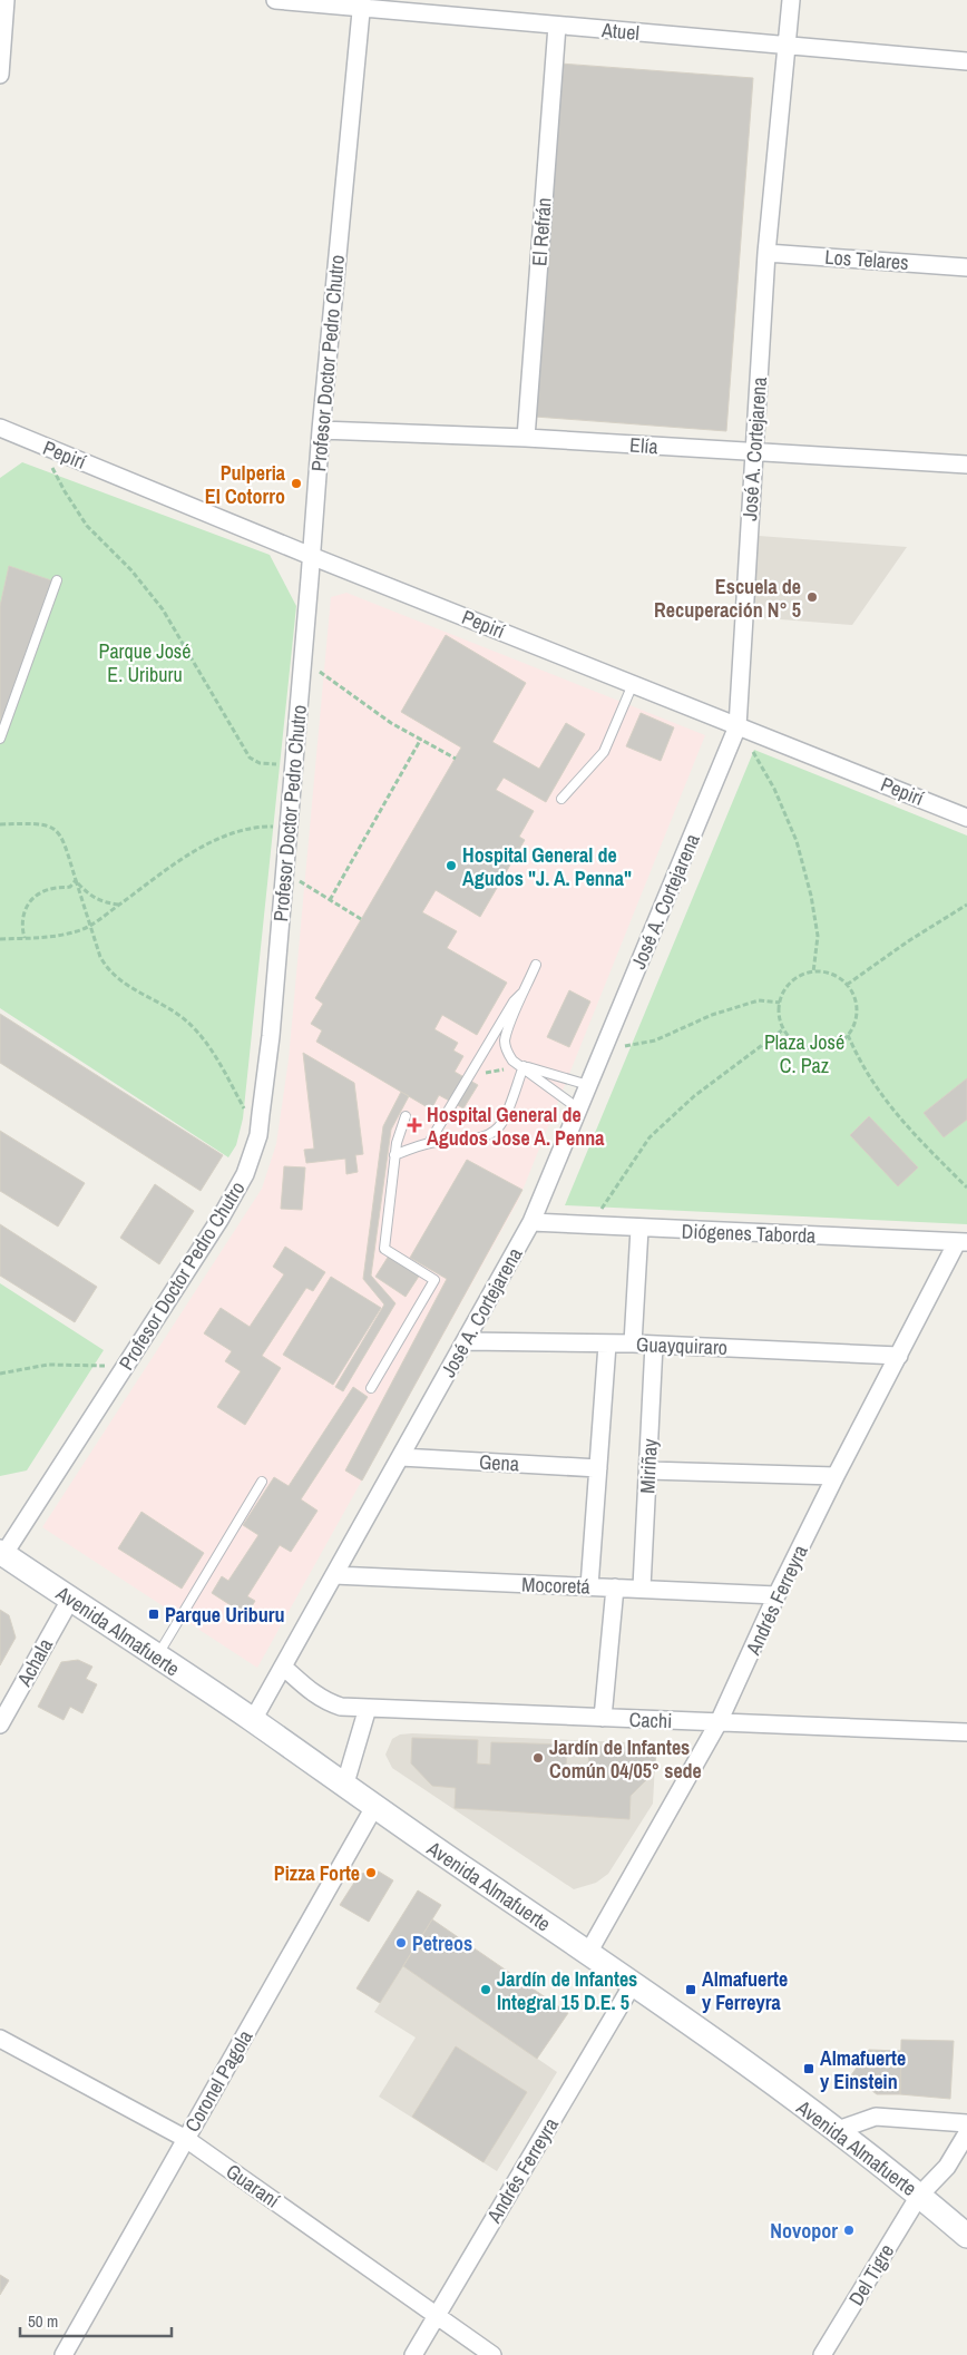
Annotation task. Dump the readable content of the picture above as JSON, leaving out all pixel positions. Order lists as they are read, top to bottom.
{
  "streets": {
    "main road": ["Avenida Almafuerte"],
    "street": [
      "Atuel",
      "El Refrán",
      "Los Telares",
      "Profesor Doctor Pedro Chutro",
      "Elía",
      "José A. Cortejarena",
      "Pepirí",
      "Diógenes Taborda",
      "Guayquiraro",
      "Gena",
      "Miriñay",
      "Mocoretá",
      "Andrés Ferreyra",
      "Achala",
      "Cachi",
      "Coronel Pagola",
      "Guaraní",
      "Del Tigre"
    ]
  },
  "crossings": [
    ["Atuel", "El Refrán"],
    ["Atuel", "Profesor Doctor Pedro Chutro"],
    ["Atuel", "José A. Cortejarena"],
    ["El Refrán", "Elía"],
    ["Los Telares", "José A. Cortejarena"],
    ["Profesor Doctor Pedro Chutro", "Elía"],
    ["Profesor Doctor Pedro Chutro", "Pepirí"],
    ["Profesor Doctor Pedro Chutro", "Avenida Almafuerte"],
    ["Elía", "José A. Cortejarena"],
    ["José A. Cortejarena", "Pepirí"],
    ["José A. Cortejarena", "Diógenes Taborda"],
    ["José A. Cortejarena", "Guayquiraro"],
    ["José A. Cortejarena", "Gena"],
    ["José A. Cortejarena", "Mocoretá"],
    ["José A. Cortejarena", "Avenida Almafuerte"],
    ["José A. Cortejarena", "Cachi"],
    ["Diógenes Taborda", "Andrés Ferreyra"],
    ["Guayquiraro", "Miriñay"],
    ["Guayquiraro", "Andrés Ferreyra"],
    ["Miriñay", "Mocoretá"],
    ["Mocoretá", "Andrés Ferreyra"],
    ["Andrés Ferreyra", "Avenida Almafuerte"],
    ["Andrés Ferreyra", "Cachi"],
    ["Andrés Ferreyra", "Guaraní"],
    ["Avenida Almafuerte", "Achala"],
    ["Avenida Almafuerte", "Coronel Pagola"],
    ["Avenida Almafuerte", "Del Tigre"],
    ["Coronel Pagola", "Guaraní"]
  ],
  "parks": ["Parque José E. Uriburu", "Plaza José C. Paz"],
  "places": {
    "other": [
      "Pulperia El Cotorro",
      "Escuela de Recuperación N° 5",
      "Hospital General de Agudos \"J. A. Penna\"",
      "Jardín de Infantes Común 04/05° sede",
      "Pizza Forte",
      "Petreos",
      "Jardín de Infantes Integral 15 D.E. 5",
      "Novopor"
    ],
    "health": ["Hospital General de Agudos Jose A. Penna"],
    "transit": ["Parque Uriburu", "Almafuerte y Ferreyra", "Almafuerte y Einstein"]
  },
  "scale_bar": "50 m"
}
